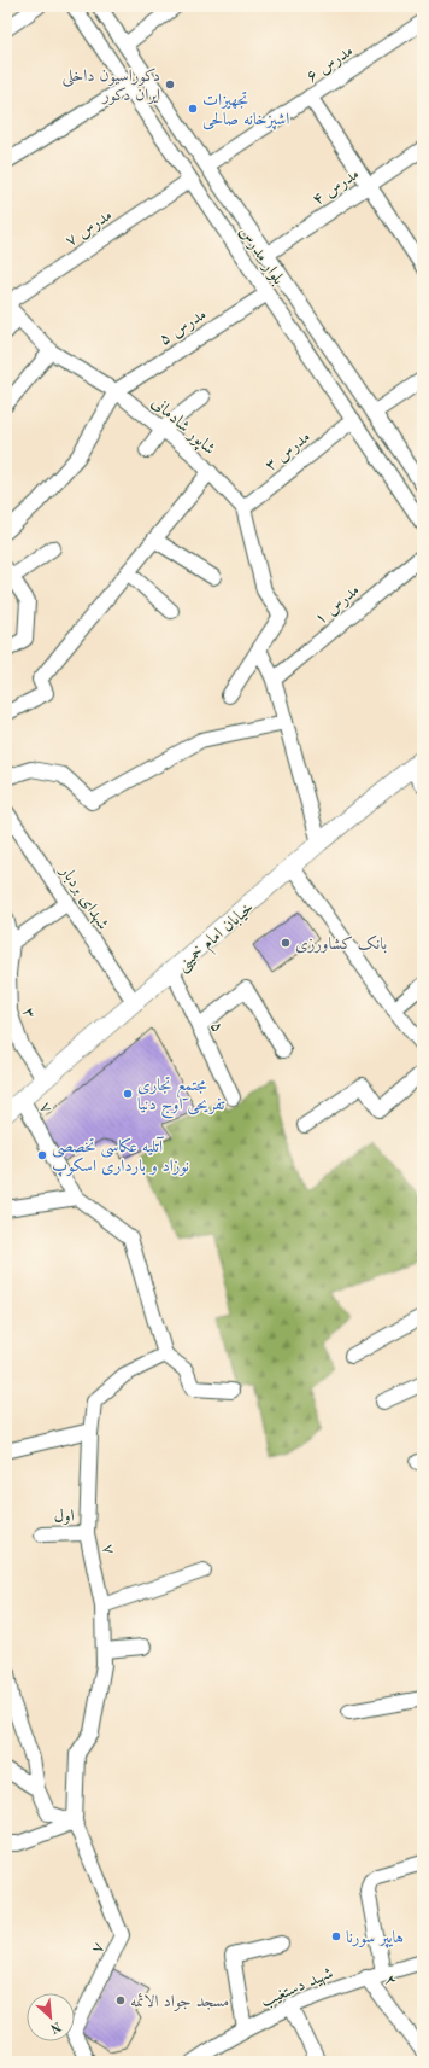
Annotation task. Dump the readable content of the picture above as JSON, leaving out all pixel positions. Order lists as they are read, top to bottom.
{
  "streets": {
    "main road": ["خیابان امام خمینی"],
    "street": [
      "مدرس ۶",
      "مدرس ۴",
      "مدرس ۷",
      "بلوار مدرس",
      "مدرس ۵",
      "شاپور شادمانی",
      "مدرس ۳",
      "مدرس ۱",
      "شهدای بردبار",
      "۳",
      "۵",
      "۷",
      "اول",
      "۲",
      "شهید دستغیب"
    ]
  },
  "crossings": [
    ["مدرس ۶", "بلوار مدرس"],
    ["مدرس ۴", "بلوار مدرس"],
    ["مدرس ۷", "بلوار مدرس"],
    ["مدرس ۷", "شاپور شادمانی"],
    ["بلوار مدرس", "مدرس ۵"],
    ["بلوار مدرس", "مدرس ۳"],
    ["مدرس ۵", "شاپور شادمانی"],
    ["شاپور شادمانی", "مدرس ۳"],
    ["شهدای بردبار", "خیابان امام خمینی"],
    ["خیابان امام خمینی", "۳"],
    ["خیابان امام خمینی", "۵"],
    ["خیابان امام خمینی", "۷"],
    ["۷", "اول"],
    ["۲", "شهید دستغیب"]
  ],
  "places": [
    "دکوراسیون داخلی ایران دکور",
    "تجهیزات اشپزخانه صالحی",
    "بانک کشاورزی",
    "مجتمع تجاری تفریحی اوج دنیا",
    "آتلیه عکاسی تخصصی نوزاد و بارداری اسکوپ",
    "هایپر سورنا",
    "مسجد جواد الائمه"
  ],
  "north": "bottom right"
}
